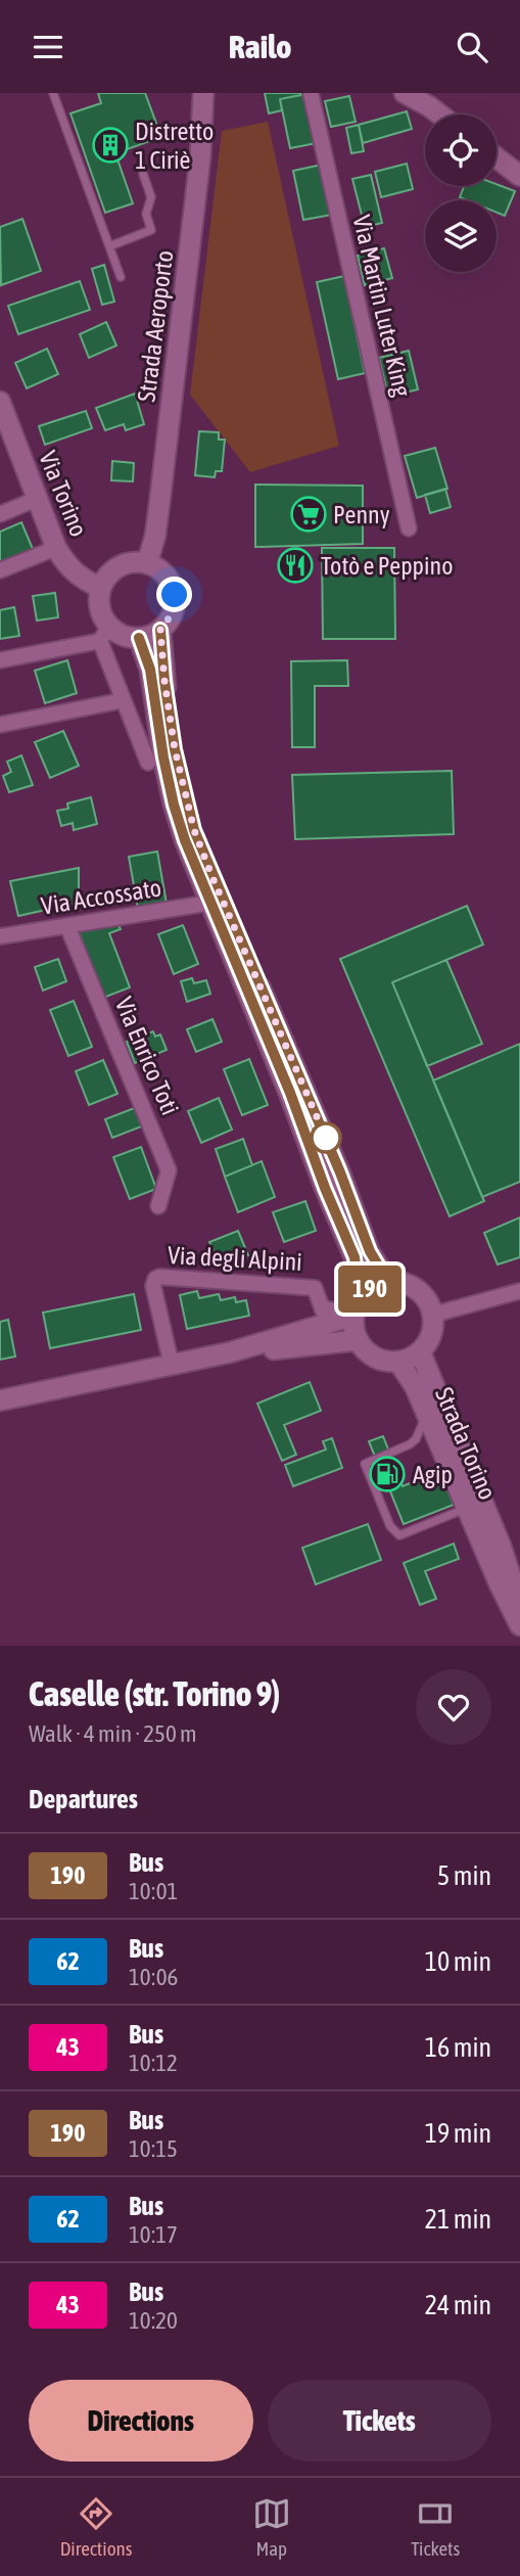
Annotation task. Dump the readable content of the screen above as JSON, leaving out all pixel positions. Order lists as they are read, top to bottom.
{
  "streets": {
    "main road": ["Strada Aeroporto", "Via Torino", "Strada Torino"],
    "street": [
      "Via Martin Luter King",
      "Via Accossato",
      "Via Enrico Toti",
      "Via degli Alpini"
    ]
  },
  "crossings": [
    ["Strada Aeroporto", "Via Torino"],
    ["Via Accossato", "Via Enrico Toti"]
  ],
  "places": {
    "building": ["Distretto 1 Ciriè"],
    "supermarket": ["Penny"],
    "restaurant": ["Totò e Peppino"],
    "fuel station": ["Agip"]
  },
  "lines": ["bus line 190"],
  "page": {
    "header": "Railo",
    "on_map": "190",
    "heading": [
      ["Caselle (str. Torino 9)", "Walk · 4 min · 250 m"],
      "Departures"
    ],
    "list": [
      {
        "mark": "190",
        "name": "Bus",
        "note": "10:01",
        "value": "5 min"
      },
      {
        "mark": "62",
        "name": "Bus",
        "note": "10:06",
        "value": "10 min"
      },
      {
        "mark": "43",
        "name": "Bus",
        "note": "10:12",
        "value": "16 min"
      },
      {
        "mark": "190",
        "name": "Bus",
        "note": "10:15",
        "value": "19 min"
      },
      {
        "mark": "62",
        "name": "Bus",
        "note": "10:17",
        "value": "21 min"
      },
      {
        "mark": "43",
        "name": "Bus",
        "note": "10:20",
        "value": "24 min"
      }
    ],
    "buttons": ["Directions", "Tickets"],
    "tabs": ["Directions", "Map", "Tickets"]
  }
}
